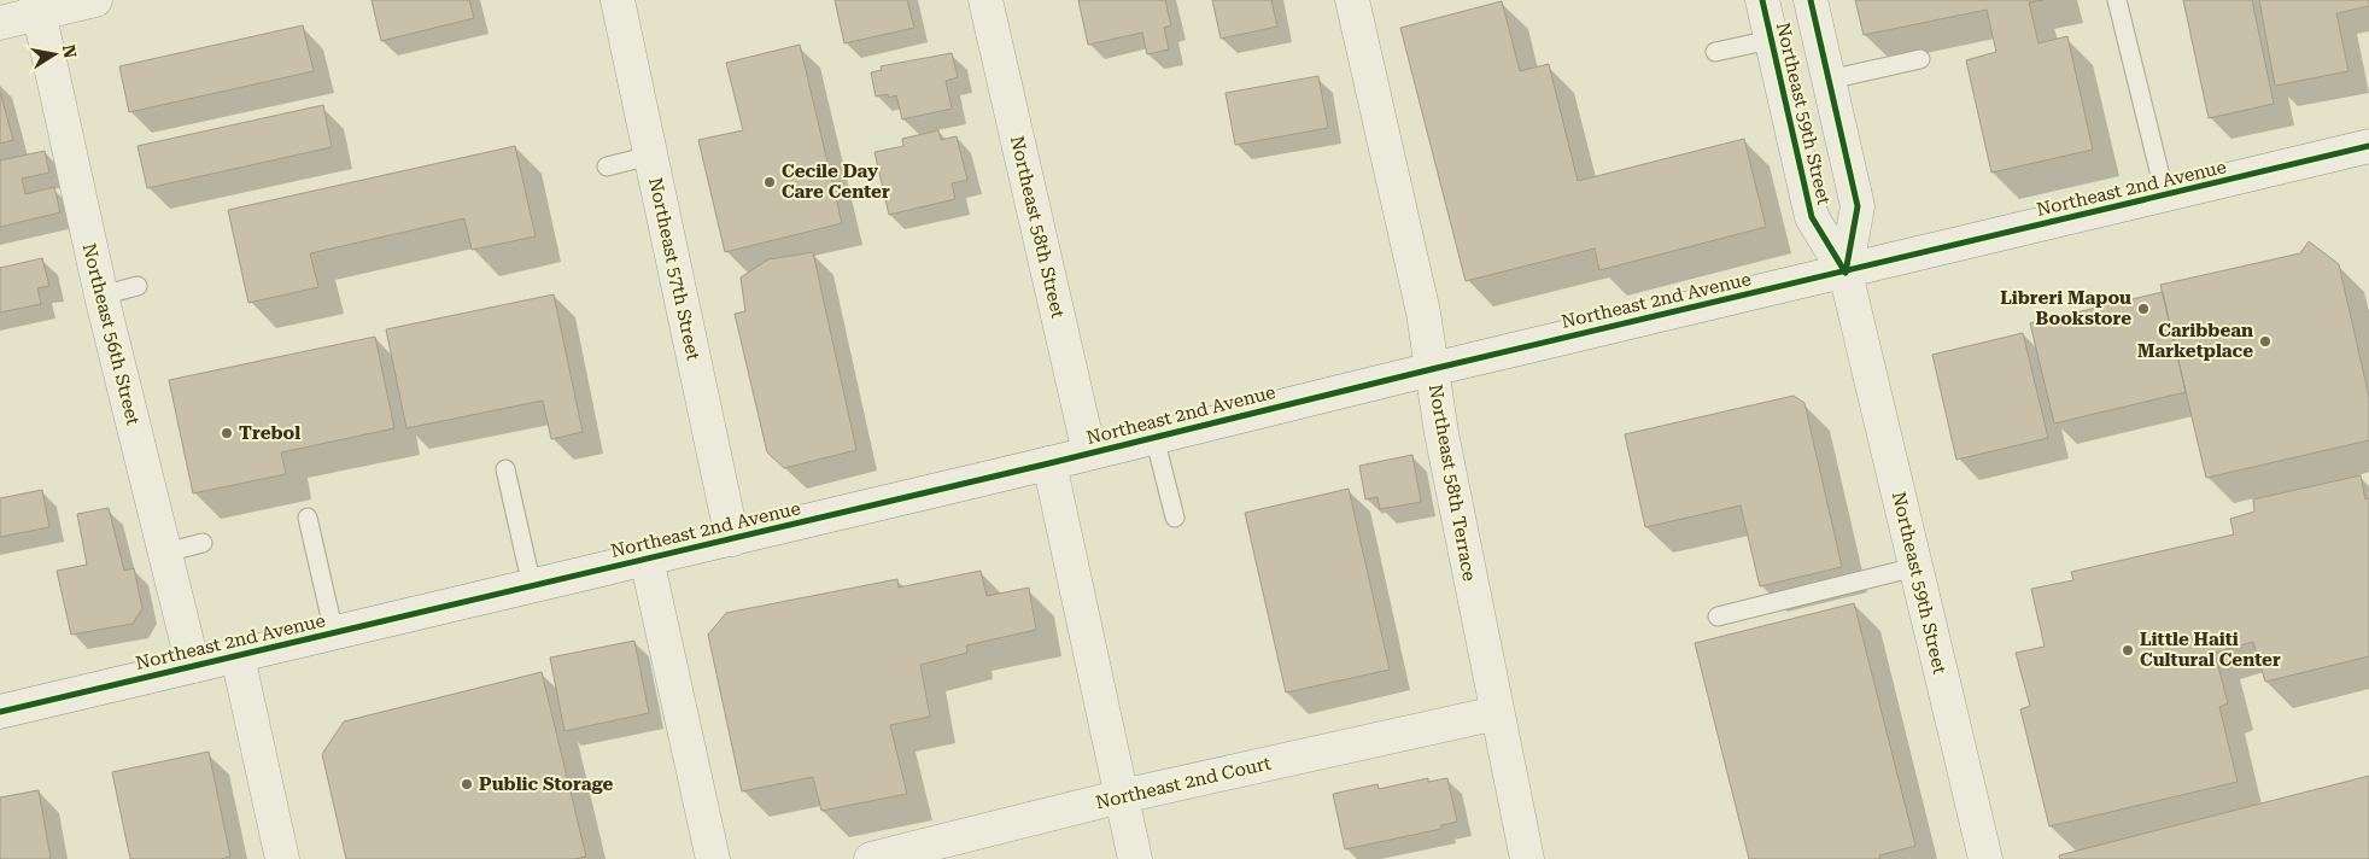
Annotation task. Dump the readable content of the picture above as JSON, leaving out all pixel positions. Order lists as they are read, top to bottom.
{
  "streets": {
    "street": [
      "Northeast 59th Street",
      "Northeast 2nd Avenue",
      "Northeast 58th Street",
      "Northeast 57th Street",
      "Northeast 56th Street",
      "Northeast 58th Terrace",
      "Northeast 2nd Court"
    ]
  },
  "crossings": [
    ["Northeast 59th Street", "Northeast 2nd Avenue"],
    ["Northeast 2nd Avenue", "Northeast 58th Street"],
    ["Northeast 2nd Avenue", "Northeast 57th Street"],
    ["Northeast 2nd Avenue", "Northeast 56th Street"],
    ["Northeast 2nd Avenue", "Northeast 58th Terrace"],
    ["Northeast 58th Terrace", "Northeast 2nd Court"]
  ],
  "places": [
    "Cecile Day Care Center",
    "Libreri Mapou Bookstore",
    "Caribbean Marketplace",
    "Trebol",
    "Little Haiti Cultural Center",
    "Public Storage"
  ],
  "north": "right"
}
